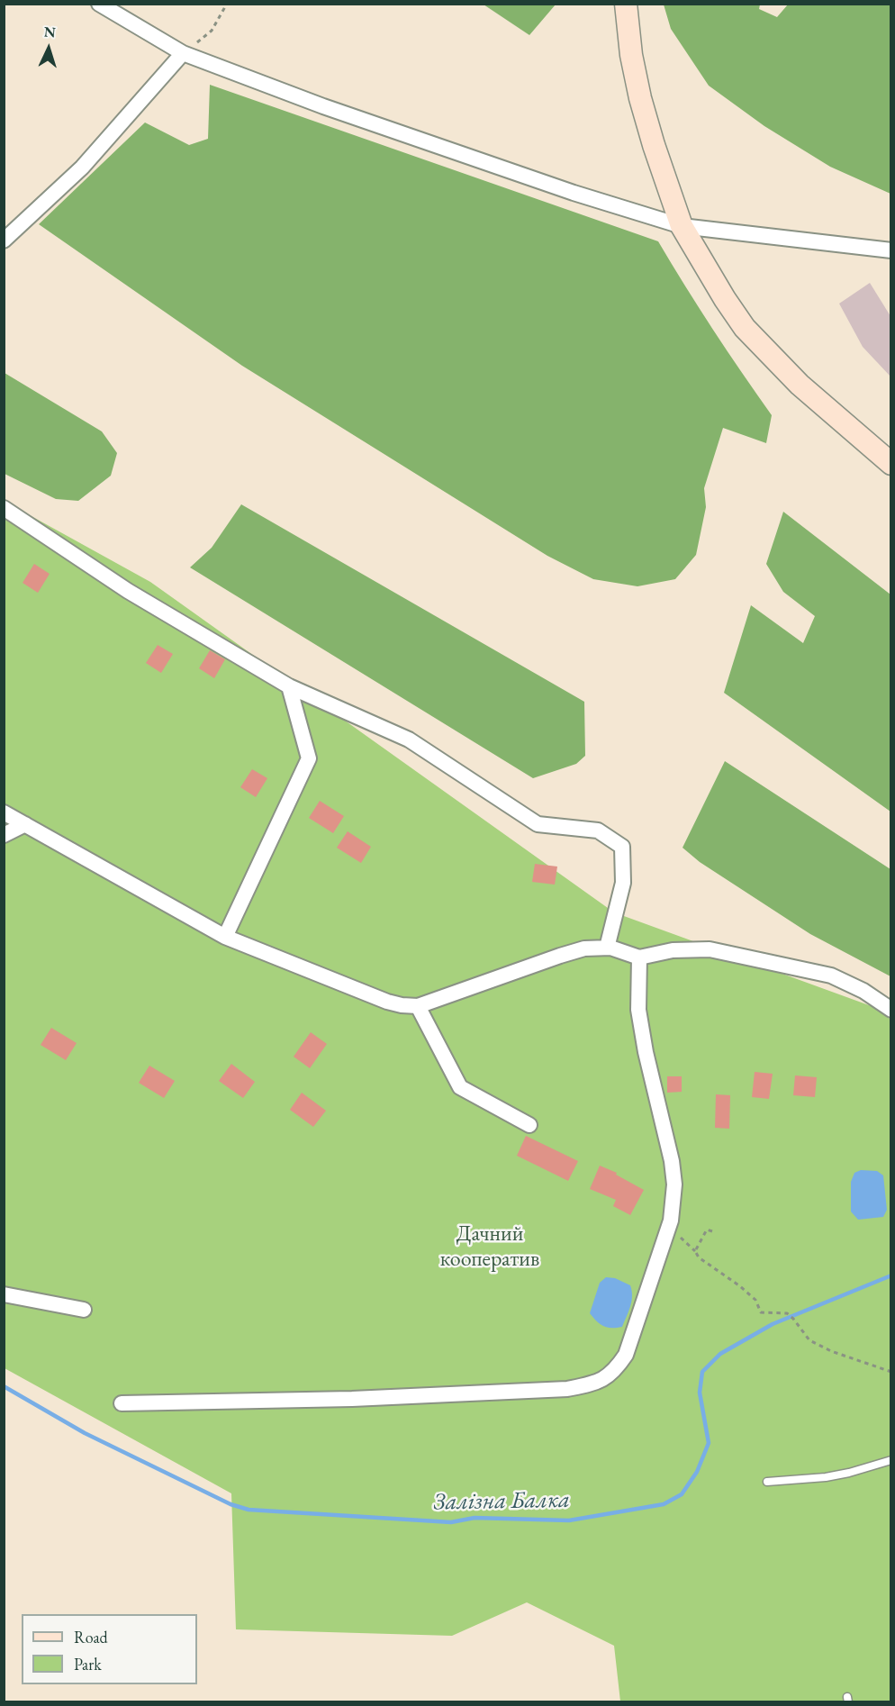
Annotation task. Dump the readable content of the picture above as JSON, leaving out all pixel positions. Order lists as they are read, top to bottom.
{
  "water": ["Залізна Балка"],
  "parks": ["Дачний кооператив"],
  "legend": ["Road", "Park"],
  "north": "top"
}
